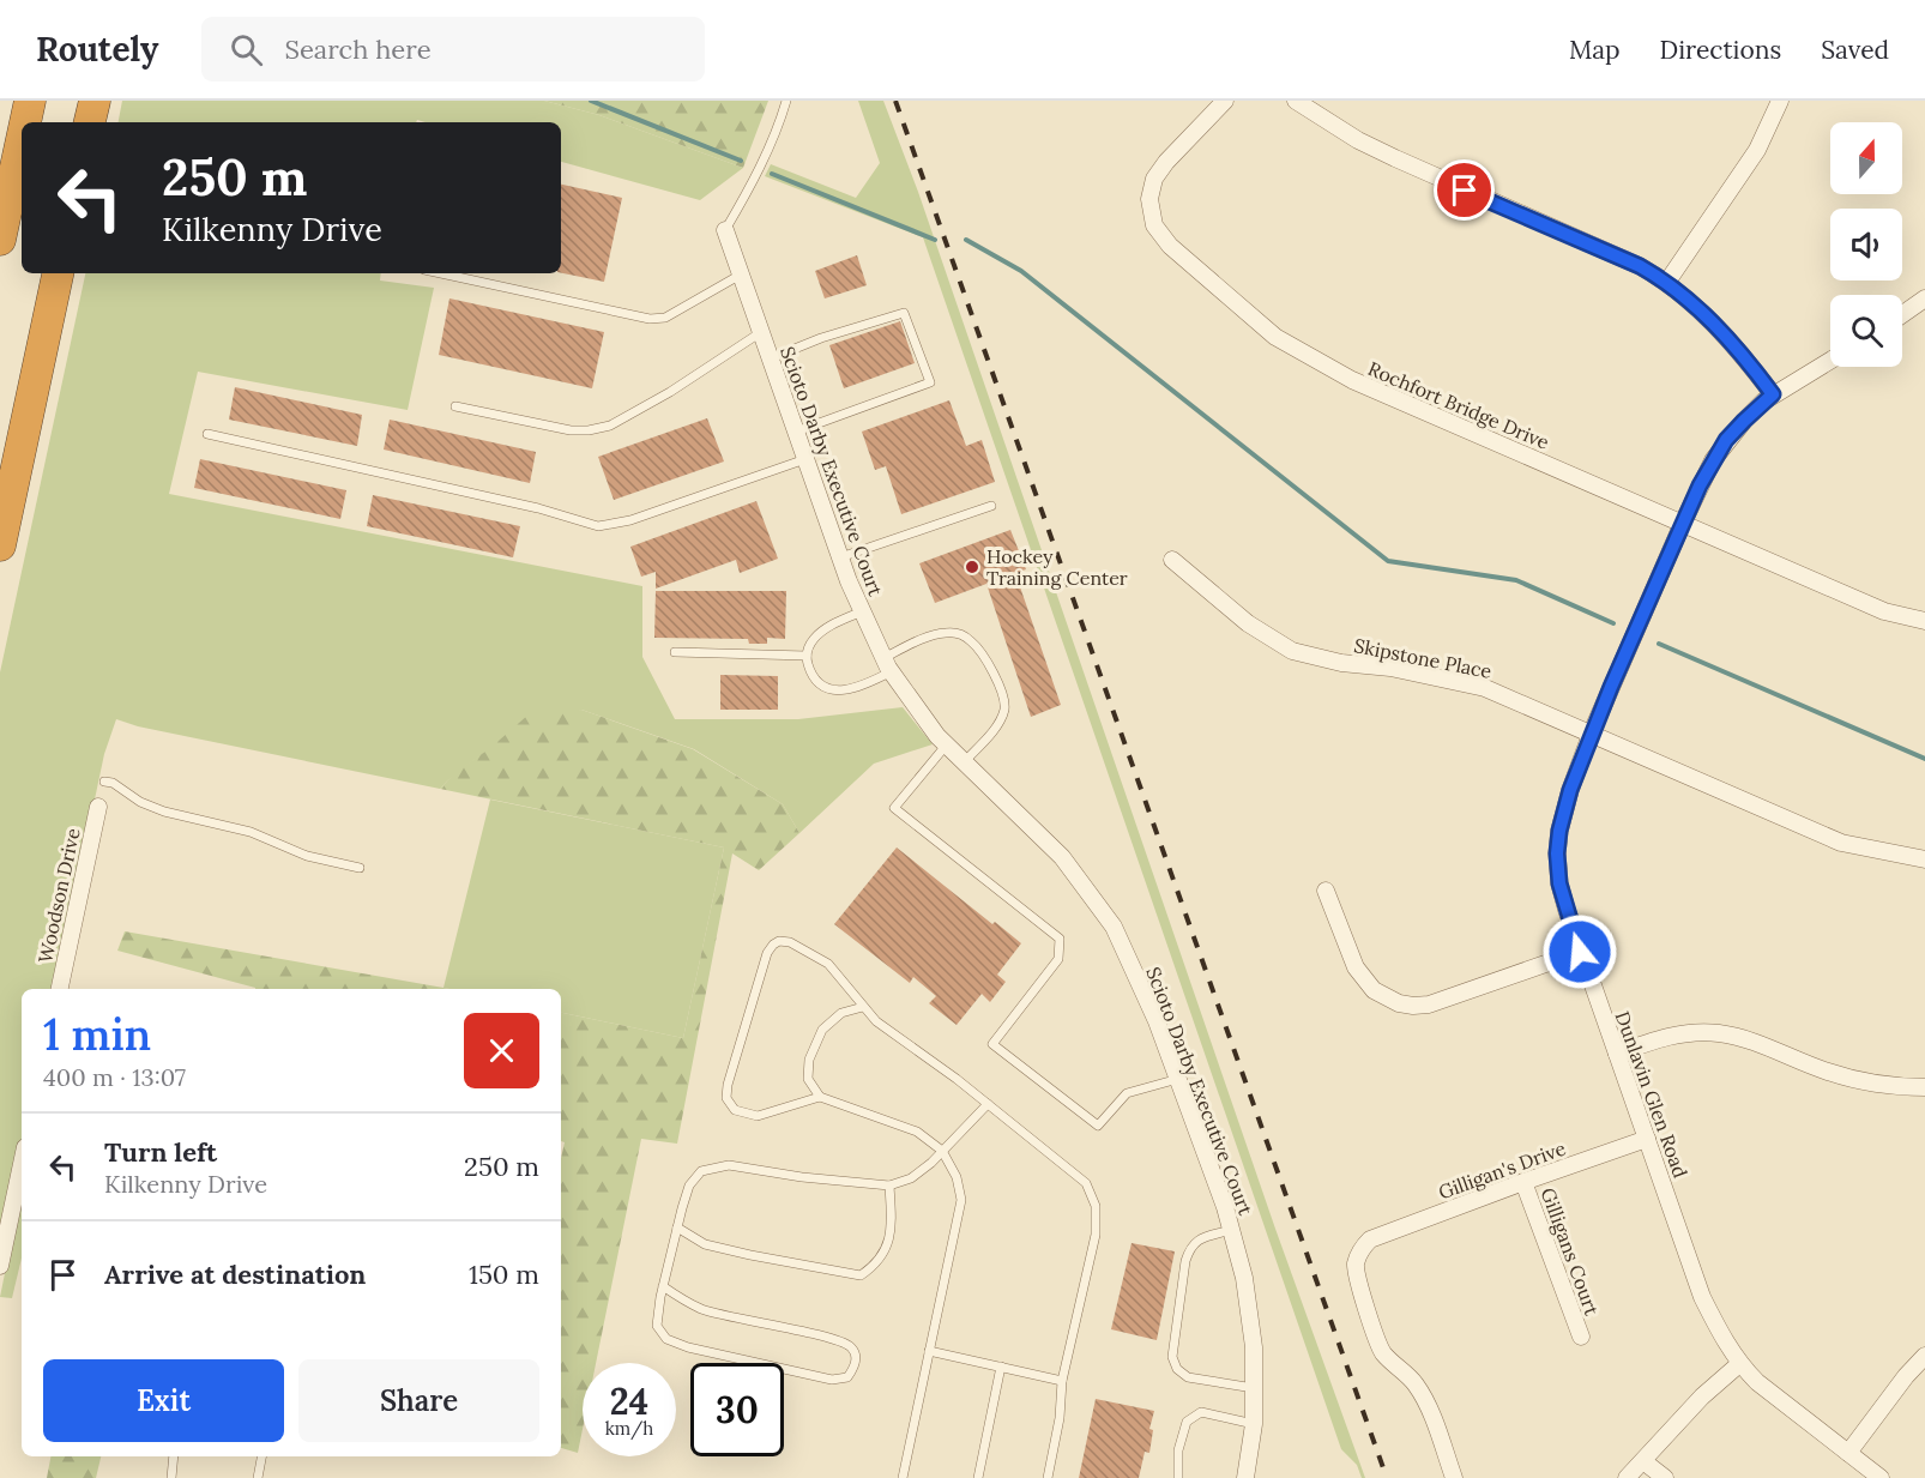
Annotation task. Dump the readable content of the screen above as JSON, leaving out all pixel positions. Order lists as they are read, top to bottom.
{
  "streets": {
    "street": [
      "Rochfort Bridge Drive",
      "Scioto Darby Executive Court",
      "Skipstone Place",
      "Woodson Drive",
      "Dunlavin Glen Road",
      "Gilligan's Drive",
      "Gilligans Court"
    ]
  },
  "crossings": [
    ["Rochfort Bridge Drive", "Dunlavin Glen Road"],
    ["Skipstone Place", "Dunlavin Glen Road"],
    ["Dunlavin Glen Road", "Gilligan's Drive"],
    ["Gilligan's Drive", "Gilligans Court"]
  ],
  "places": ["Hockey Training Center"],
  "north": "top",
  "page": {
    "header": "Routely",
    "search": "Search here",
    "nav": ["Map", "Directions", "Saved"],
    "turn": ["250 m", "Kilkenny Drive"],
    "heading": ["1 min", "400 m · 13:07"],
    "list": [
      {
        "name": "Turn left",
        "note": "Kilkenny Drive",
        "value": "250 m"
      },
      {
        "name": "Arrive at destination",
        "value": "150 m"
      }
    ],
    "buttons": ["Exit", "Share"],
    "speed": "24 km/h",
    "limit": "30"
  }
}
